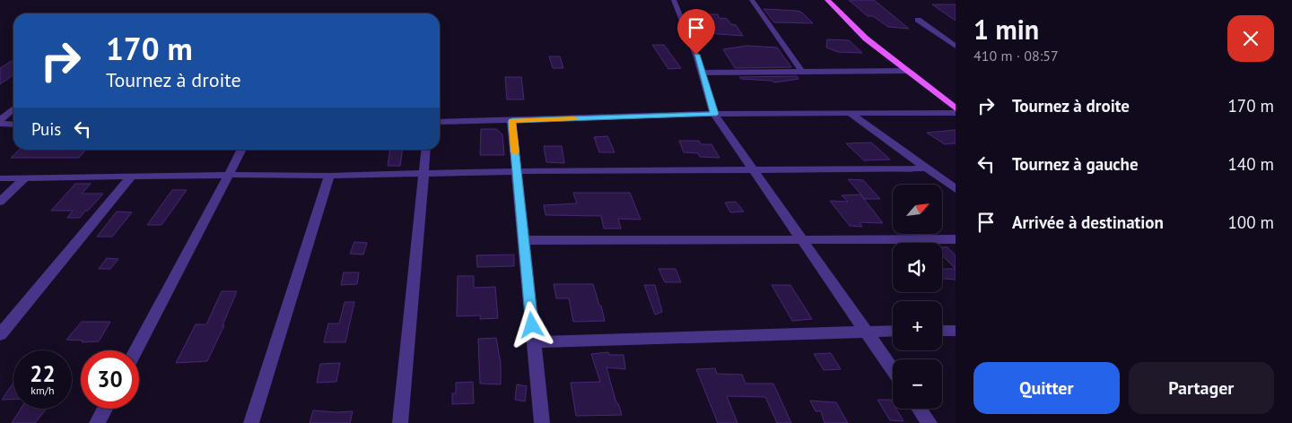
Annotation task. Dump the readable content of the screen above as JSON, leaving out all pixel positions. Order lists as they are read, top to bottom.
{
  "north": "top right",
  "page": {
    "heading": ["1 min", "410 m · 08:57"],
    "turn": ["170 m", "Tournez à droite"],
    "list": [
      {
        "name": "Tournez à droite",
        "value": "170 m"
      },
      {
        "name": "Tournez à gauche",
        "value": "140 m"
      },
      {
        "name": "Arrivée à destination",
        "value": "100 m"
      }
    ],
    "then": "Puis",
    "map_buttons": ["+", "−"],
    "speed": "22 km/h",
    "limit": "30",
    "buttons": ["Quitter", "Partager"]
  }
}
